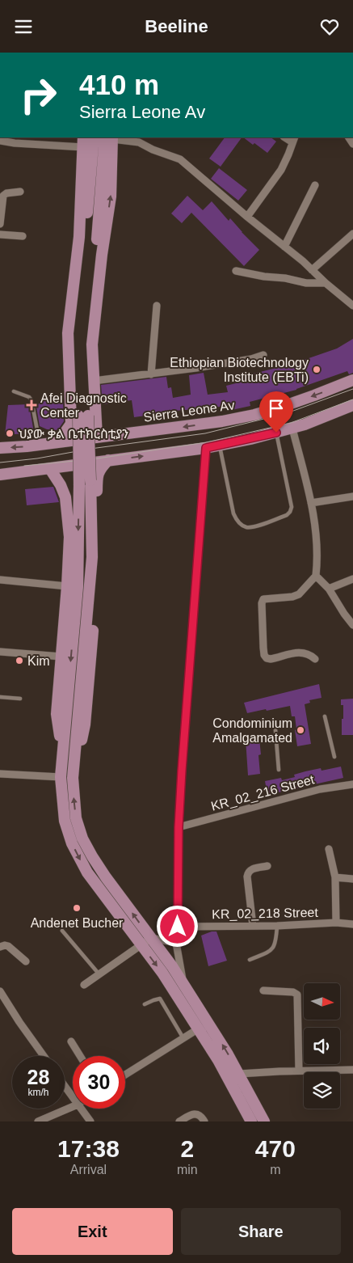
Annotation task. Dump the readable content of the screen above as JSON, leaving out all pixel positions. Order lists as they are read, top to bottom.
{
  "streets": {
    "main road": ["Sierra Leone Av"],
    "street": ["KR_02_216 Street", "KR_02_218 Street"]
  },
  "places": {
    "other": [
      "Ethiopian Biotechnology Institute (EBTi)",
      "ህያው ቃል ቤተክርስቲያን",
      "Kim",
      "Condominium Amalgamated",
      "Andenet Bucher"
    ],
    "health": ["Afei Diagnostic Center"]
  },
  "north": "right",
  "page": {
    "header": "Beeline",
    "turn": ["410 m", "Sierra Leone Av"],
    "speed": "28 km/h",
    "limit": "30",
    "eta": [
      "17:38",
      "Arrival",
      "2",
      "min",
      "470",
      "m"
    ],
    "buttons": ["Exit", "Share"]
  }
}
